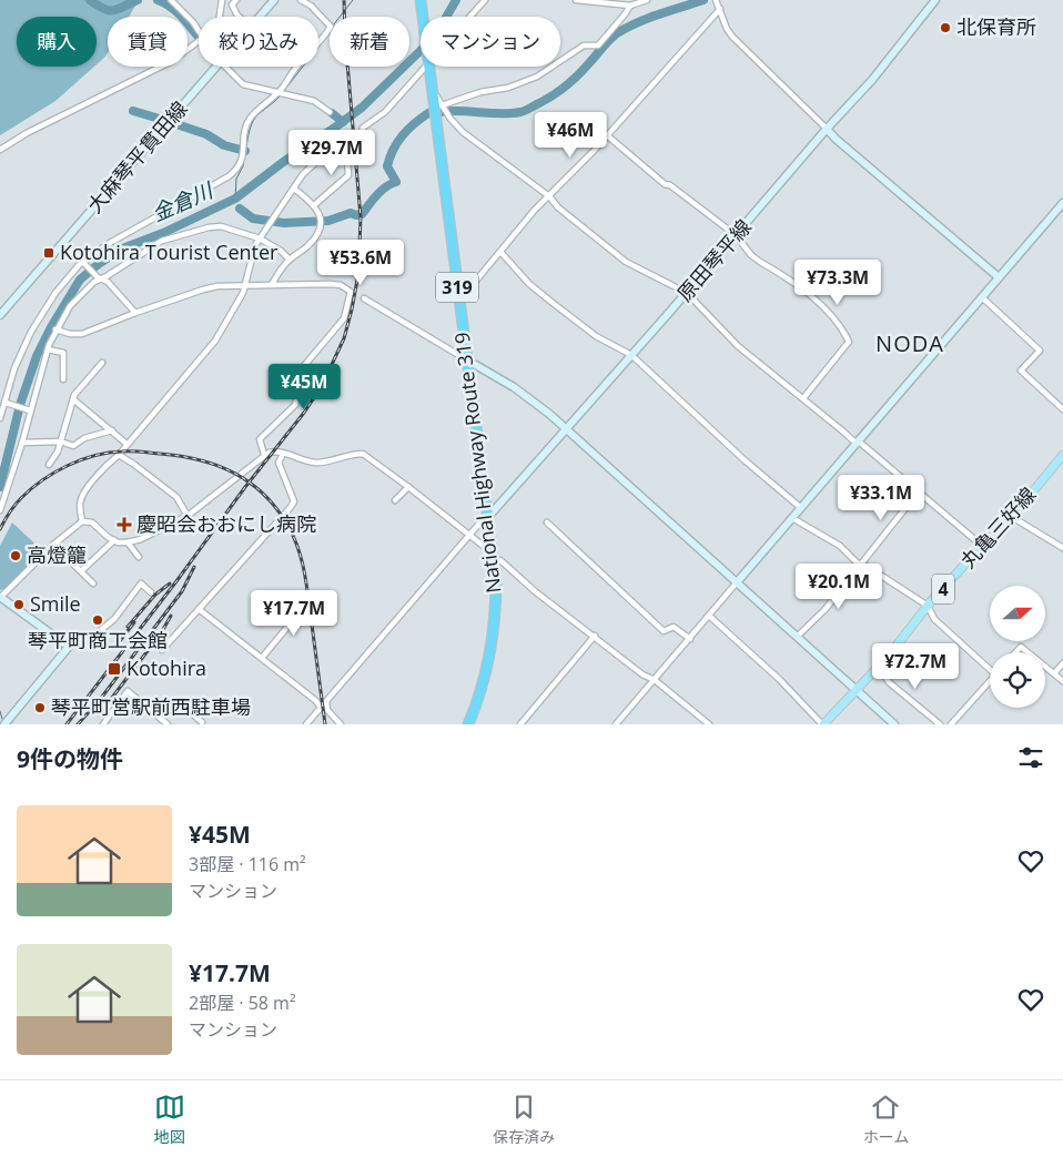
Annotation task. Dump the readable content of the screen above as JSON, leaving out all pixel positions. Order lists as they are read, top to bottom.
{
  "streets": {
    "highway": ["319", "National Highway Route 319"],
    "main road": ["丸亀三好線", "4"],
    "street": ["大麻琴平貫田線", "原田琴平線"]
  },
  "crossings": [
    ["原田琴平線", "National Highway Route 319"]
  ],
  "districts": ["NODA"],
  "water": ["金倉川"],
  "places": {
    "other": [
      "北保育所",
      "高燈籠",
      "Smile",
      "琴平町商工会館",
      "琴平町営駅前西駐車場"
    ],
    "transit": ["Kotohira Tourist Center", "Kotohira"],
    "health": ["慶昭会おおにし病院"]
  },
  "north": "right",
  "page": {
    "chip": [
      "購入",
      "賃貸",
      "絞り込み",
      "新着",
      "マンション"
    ],
    "price": [
      "¥46M",
      "¥29.7M",
      "¥53.6M",
      "¥73.3M",
      "¥45M",
      "¥33.1M",
      "¥20.1M",
      "¥17.7M",
      "¥72.7M"
    ],
    "heading": "9件の物件",
    "list": [
      {
        "name": "¥45M",
        "note": "3部屋 · 116 m² · マンション"
      },
      {
        "name": "¥17.7M",
        "note": "2部屋 · 58 m² · マンション"
      }
    ],
    "tabs": ["地図", "保存済み", "ホーム"]
  }
}
